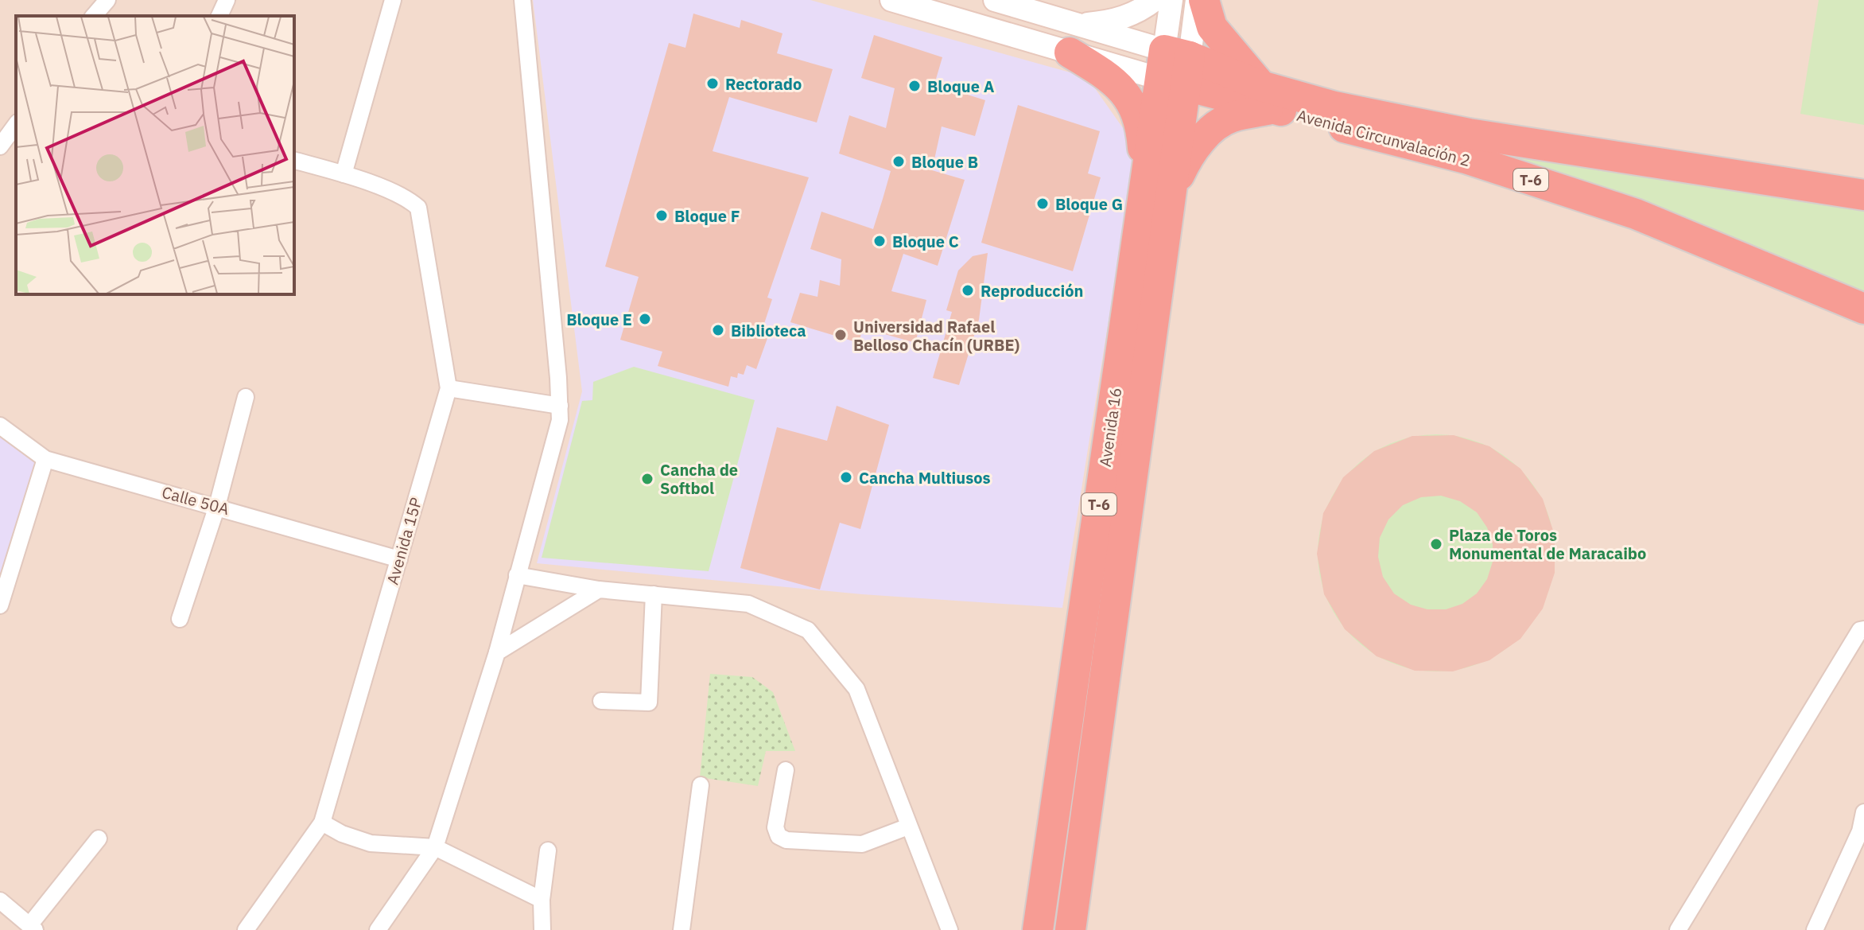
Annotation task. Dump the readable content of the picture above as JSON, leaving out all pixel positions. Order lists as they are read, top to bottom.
{
  "streets": {
    "highway": ["Avenida Circunvalación 2", "T-6", "Avenida 16"],
    "street": ["Calle 50A", "Avenida 15P"]
  },
  "crossings": [
    ["Avenida Circunvalación 2", "Avenida 16"],
    ["Calle 50A", "Avenida 15P"]
  ],
  "places": [
    "Rectorado",
    "Bloque A",
    "Bloque B",
    "Bloque G",
    "Bloque F",
    "Bloque C",
    "Reproducción",
    "Bloque E",
    "Biblioteca",
    "Universidad Rafael Belloso Chacín (URBE)",
    "Cancha Multiusos",
    "Cancha de Softbol",
    "Plaza de Toros Monumental de Maracaibo"
  ]
}
